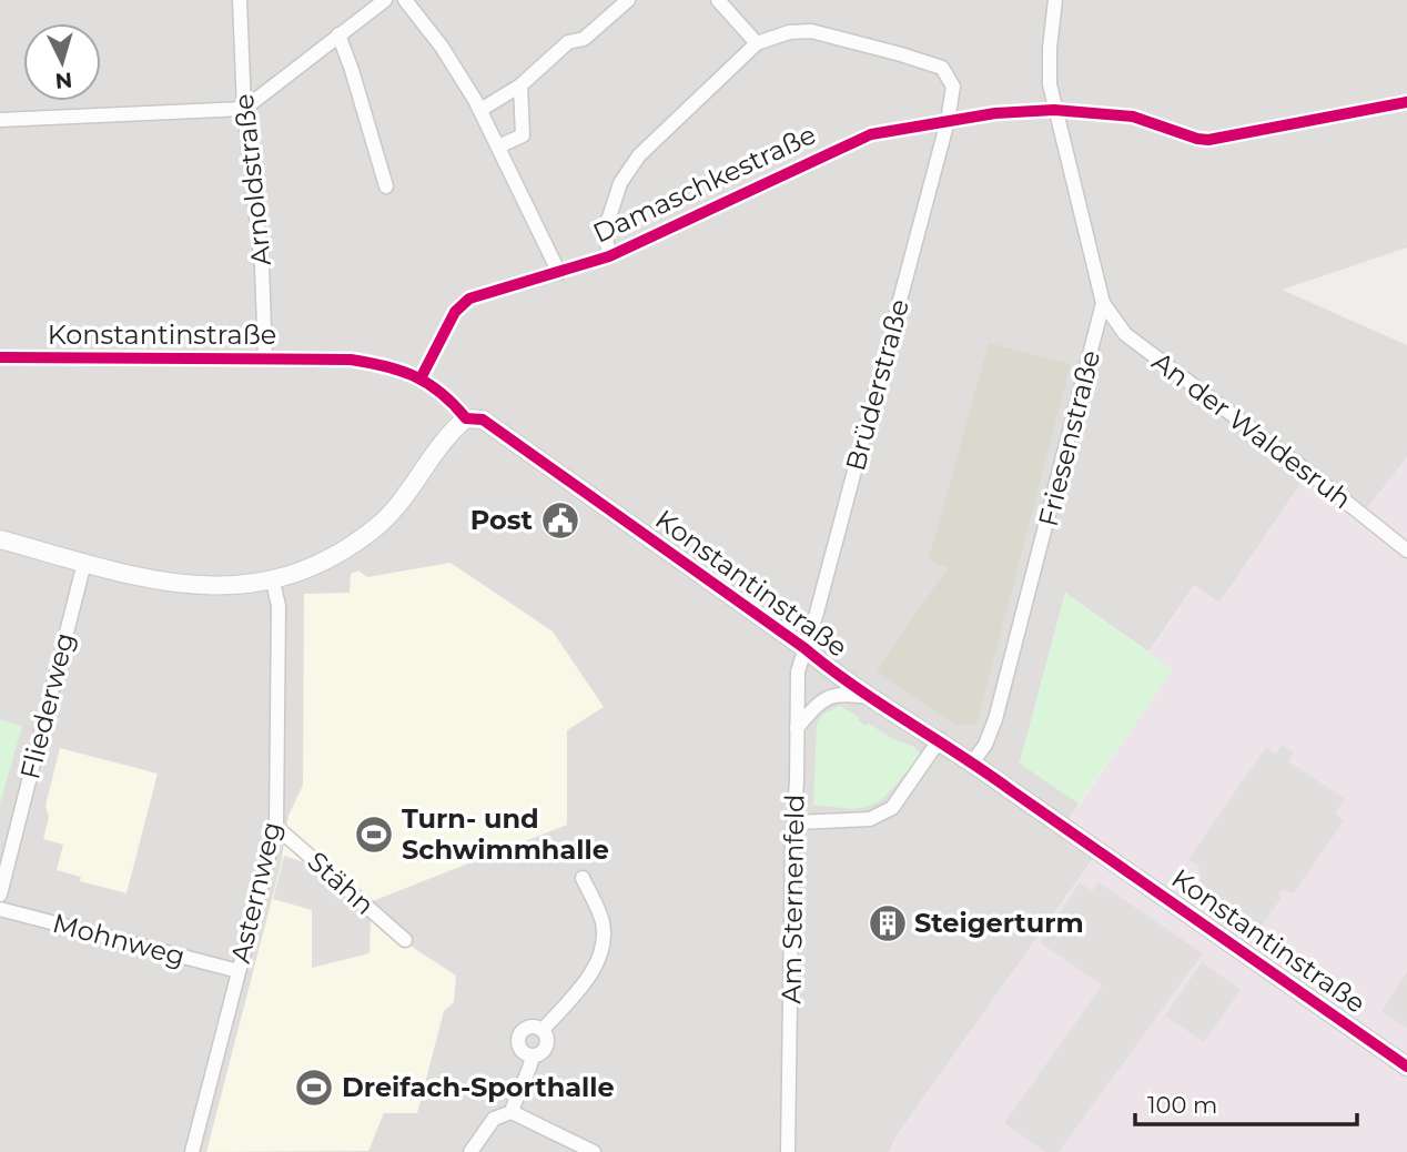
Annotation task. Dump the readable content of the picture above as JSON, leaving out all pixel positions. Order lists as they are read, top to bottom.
{
  "streets": {
    "street": [
      "Arnoldstraße",
      "Damaschkestraße",
      "Konstantinstraße",
      "Brüderstraße",
      "An der Waldesruh",
      "Friesenstraße",
      "Fliederweg",
      "Stähn",
      "Asternweg",
      "Am Sternenfeld",
      "Mohnweg"
    ]
  },
  "crossings": [
    ["Arnoldstraße", "Konstantinstraße"],
    ["Damaschkestraße", "Konstantinstraße"],
    ["Damaschkestraße", "Brüderstraße"],
    ["Damaschkestraße", "Friesenstraße"],
    ["Konstantinstraße", "Brüderstraße"],
    ["Konstantinstraße", "Friesenstraße"],
    ["Konstantinstraße", "Am Sternenfeld"],
    ["Brüderstraße", "Am Sternenfeld"],
    ["An der Waldesruh", "Friesenstraße"],
    ["Stähn", "Asternweg"],
    ["Asternweg", "Mohnweg"]
  ],
  "places": {
    "public building": ["Post"],
    "sports": ["Turn- und Schwimmhalle", "Dreifach-Sporthalle"],
    "building": ["Steigerturm"]
  },
  "scale_bar": "100 m",
  "north": "bottom"
}
